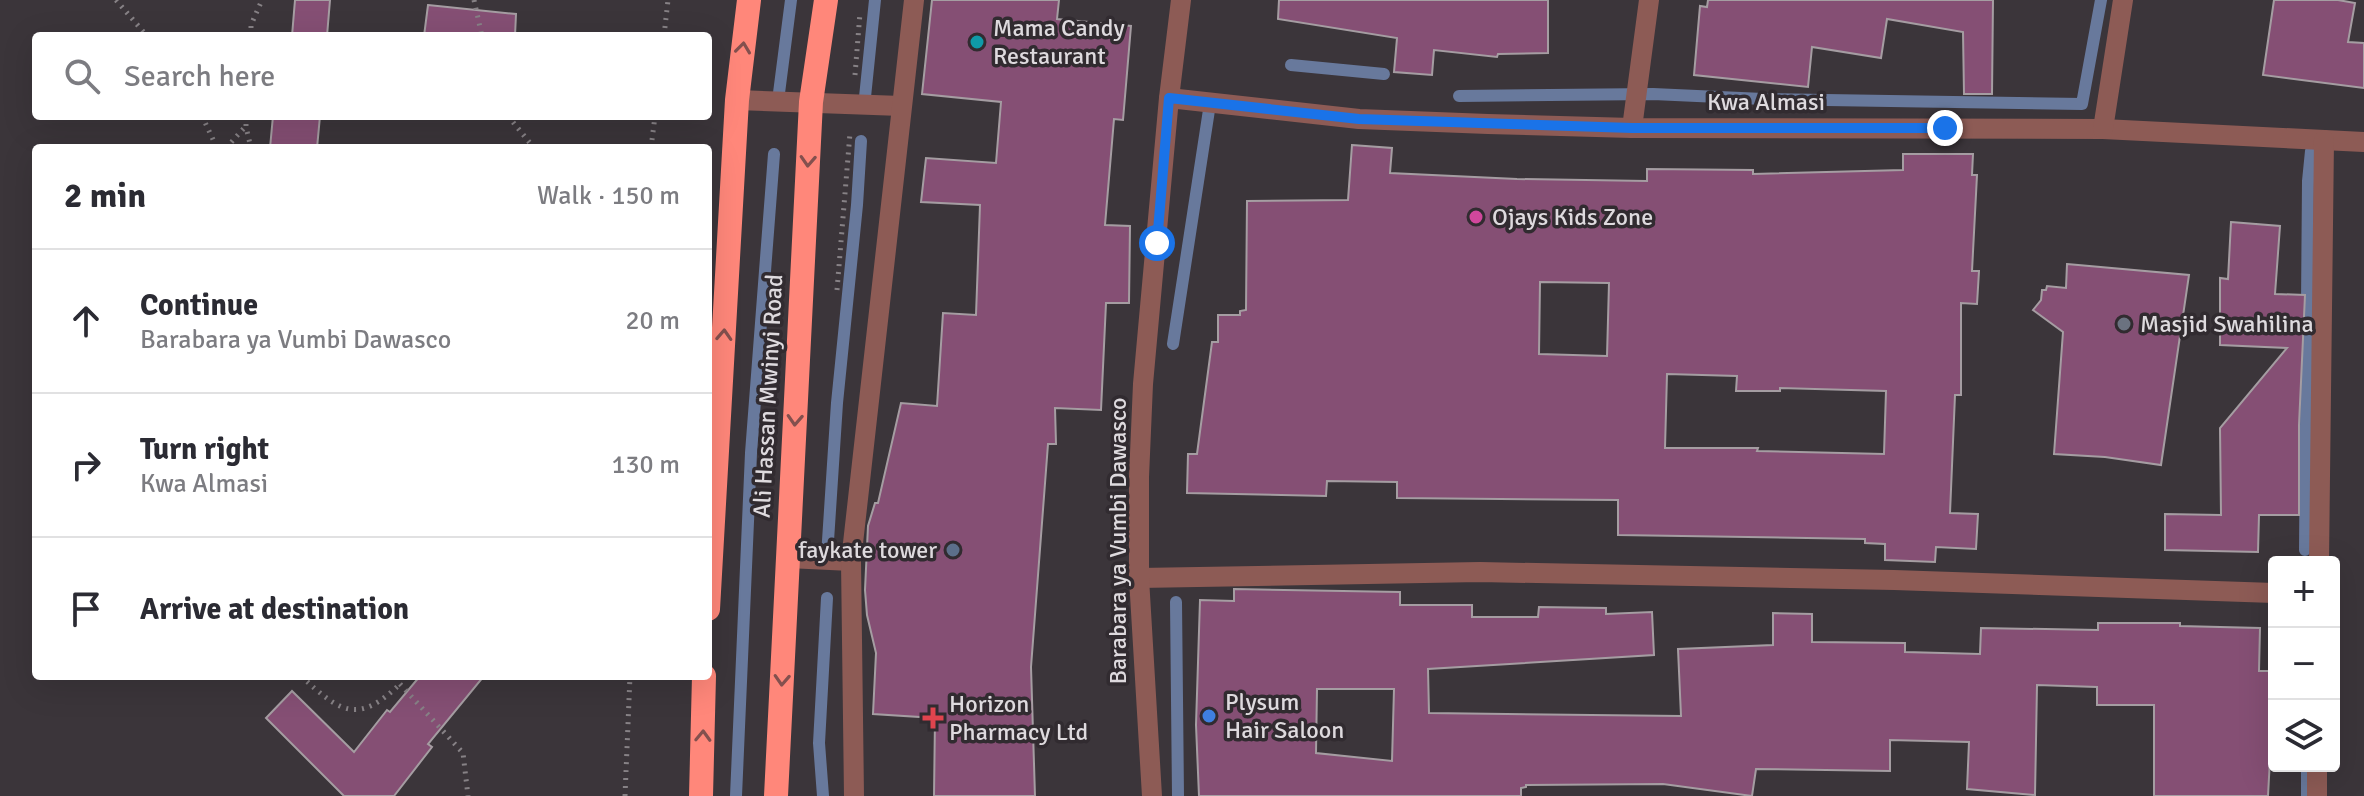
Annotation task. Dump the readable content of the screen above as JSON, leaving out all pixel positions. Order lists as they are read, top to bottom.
{
  "streets": {
    "highway": ["Ali Hassan Mwinyi Road"],
    "street": ["Kwa Almasi", "Barabara ya Vumbi Dawasco"]
  },
  "crossings": [
    ["Kwa Almasi", "Barabara ya Vumbi Dawasco"]
  ],
  "places": {
    "other": [
      "Mama Candy Restaurant",
      "Ojays Kids Zone",
      "Masjid Swahilina",
      "faykate tower",
      "Plysum Hair Saloon"
    ],
    "health": ["Horizon Pharmacy Ltd"]
  },
  "page": {
    "search": "Search here",
    "heading": ["2 min", "Walk · 150 m"],
    "list": [
      ["Continue", "Barabara ya Vumbi Dawasco", "20 m"],
      ["Turn right", "Kwa Almasi", "130 m"],
      "Arrive at destination"
    ],
    "map_buttons": ["+", "−"]
  }
}
